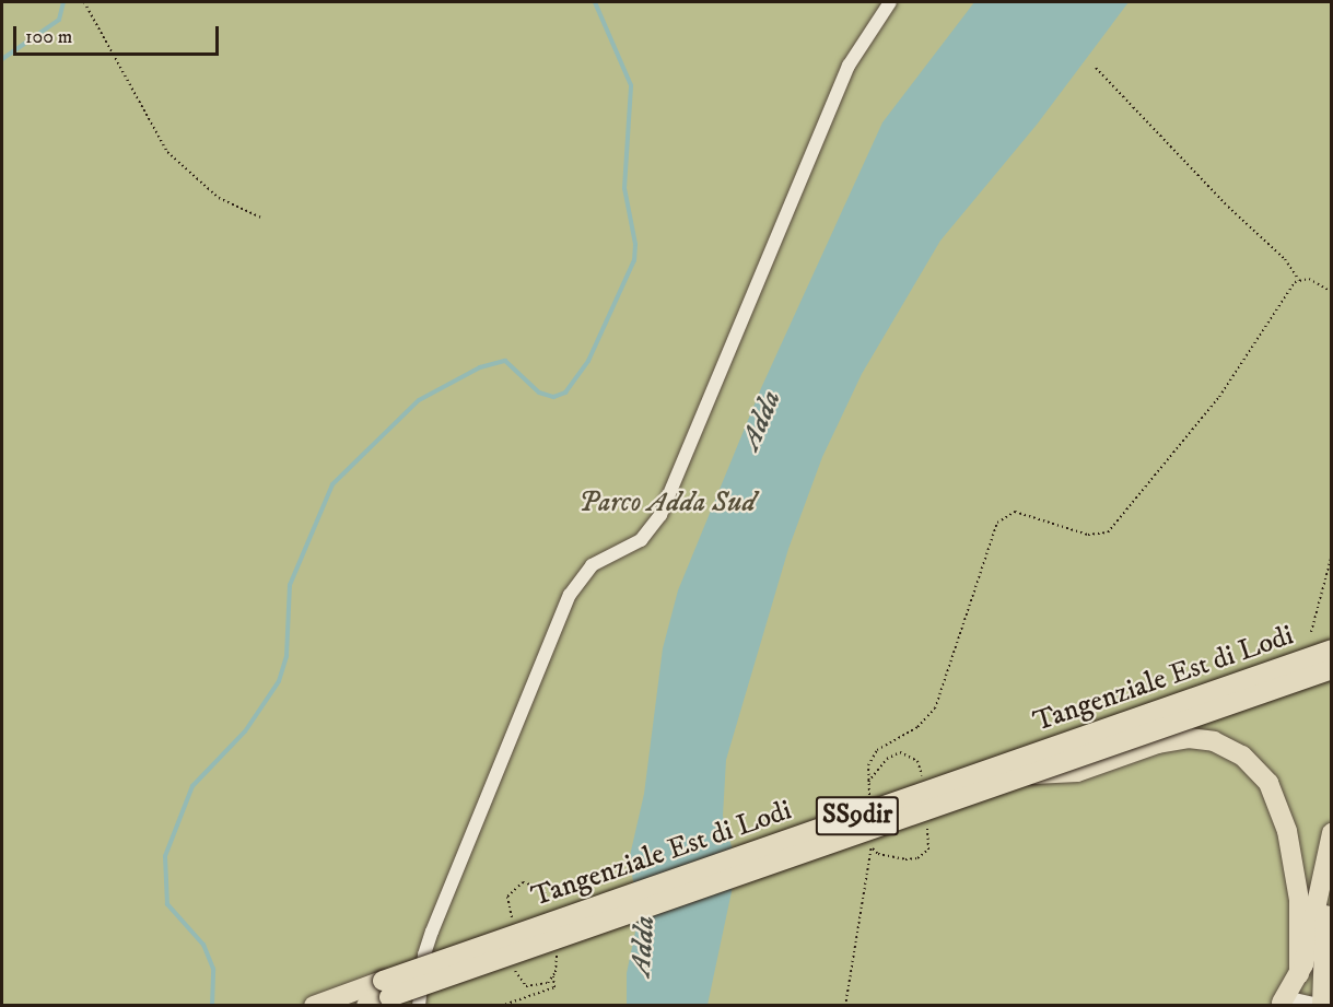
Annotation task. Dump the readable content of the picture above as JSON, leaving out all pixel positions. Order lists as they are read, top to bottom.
{
  "streets": {
    "highway": ["Tangenziale Est di Lodi", "SS9dir"]
  },
  "crossings": [
    ["Tangenziale Est di Lodi", "SS9dir"]
  ],
  "water": ["Adda"],
  "parks": ["Parco Adda Sud"],
  "scale_bar": "100 m"
}
